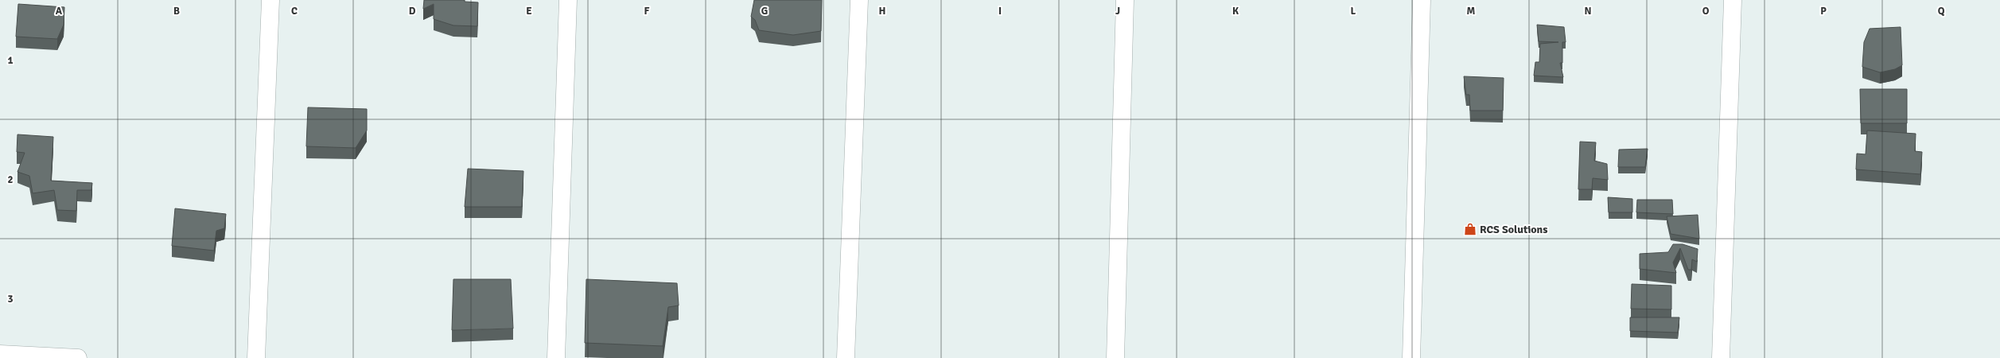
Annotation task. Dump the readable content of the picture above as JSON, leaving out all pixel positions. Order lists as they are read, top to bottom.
{
  "places": {
    "shop": ["RCS Solutions"]
  },
  "grid": {
    "columns": [
      "A",
      "B",
      "C",
      "D",
      "E",
      "F",
      "G",
      "H",
      "I",
      "J",
      "K",
      "L",
      "M",
      "N",
      "O",
      "P",
      "Q"
    ],
    "rows": ["1", "2", "3"]
  }
}
